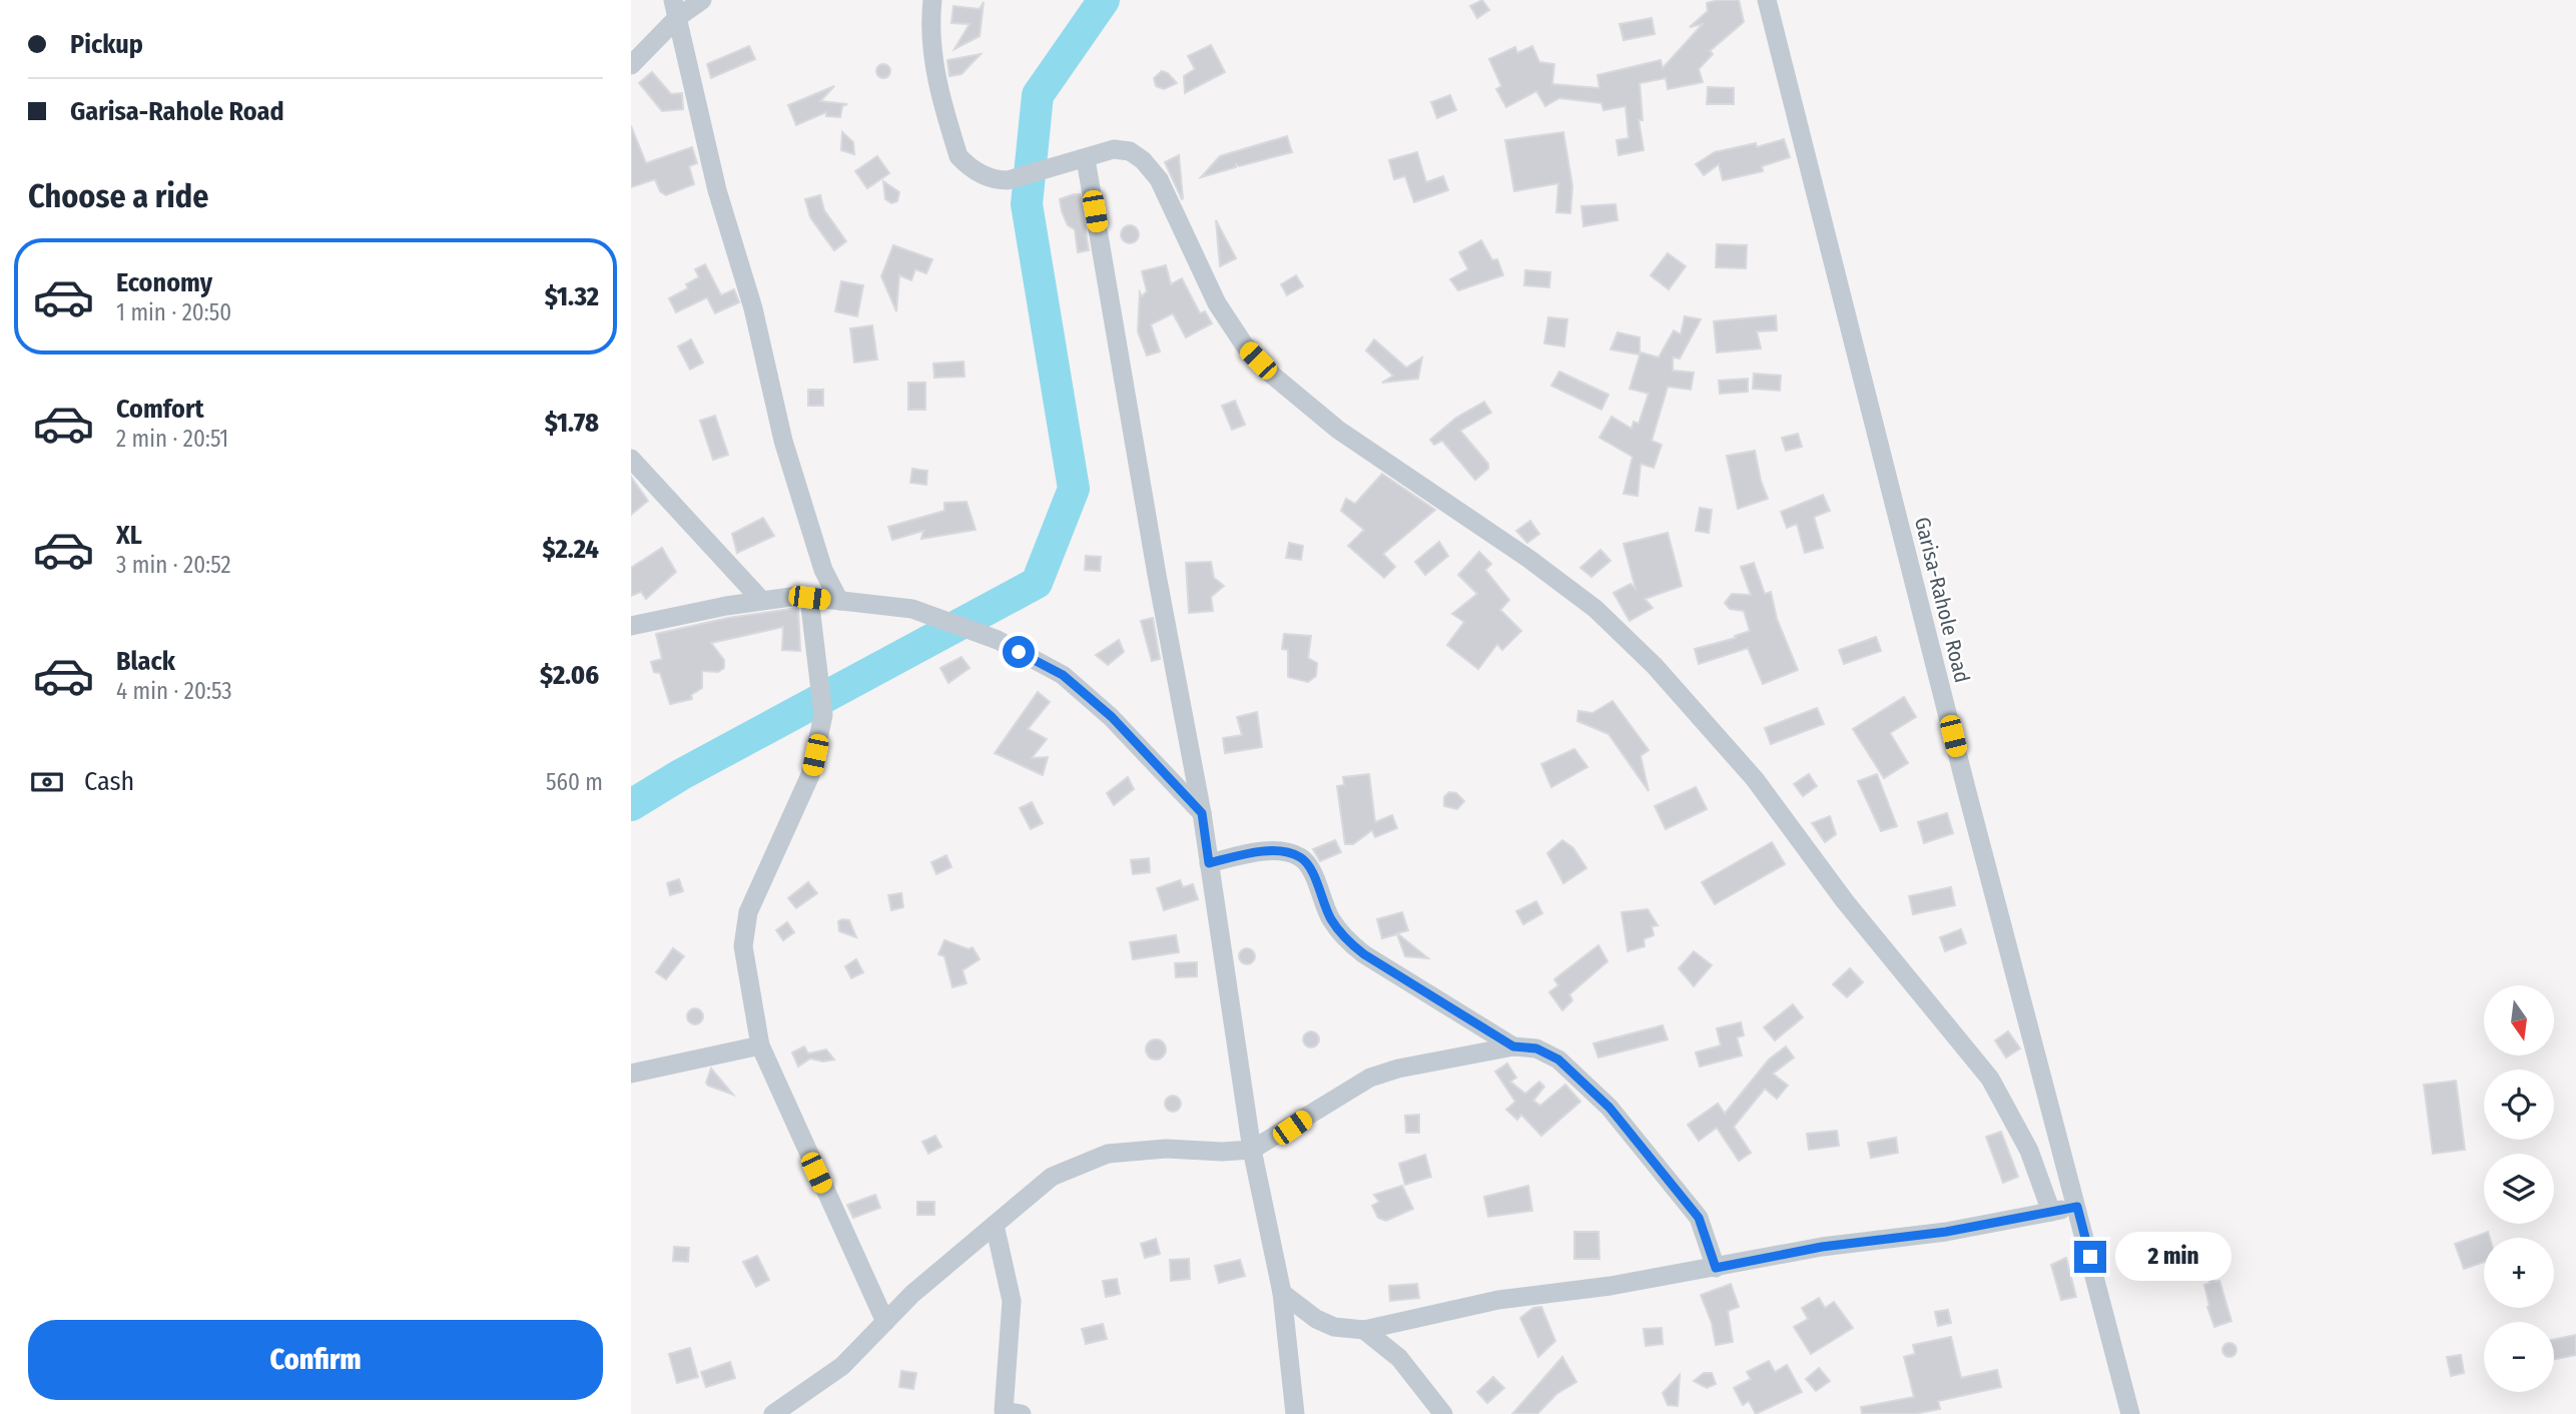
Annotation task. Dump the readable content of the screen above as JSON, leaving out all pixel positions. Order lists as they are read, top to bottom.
{
  "streets": {
    "street": ["Garisa-Rahole Road"]
  },
  "north": "bottom",
  "page": {
    "banner": ["Pickup", "Garisa-Rahole Road"],
    "heading": "Choose a ride",
    "list": [
      {
        "name": "Economy",
        "note": "1 min · 20:50",
        "value": "$1.32"
      },
      {
        "name": "Comfort",
        "note": "2 min · 20:51",
        "value": "$1.78"
      },
      {
        "name": "XL",
        "note": "3 min · 20:52",
        "value": "$2.24"
      },
      {
        "name": "Black",
        "note": "4 min · 20:53",
        "value": "$2.06"
      }
    ],
    "pay": ["Cash", "560 m"],
    "map_buttons": ["+", "−"],
    "bubble": "2 min",
    "buttons": "Confirm"
  }
}
